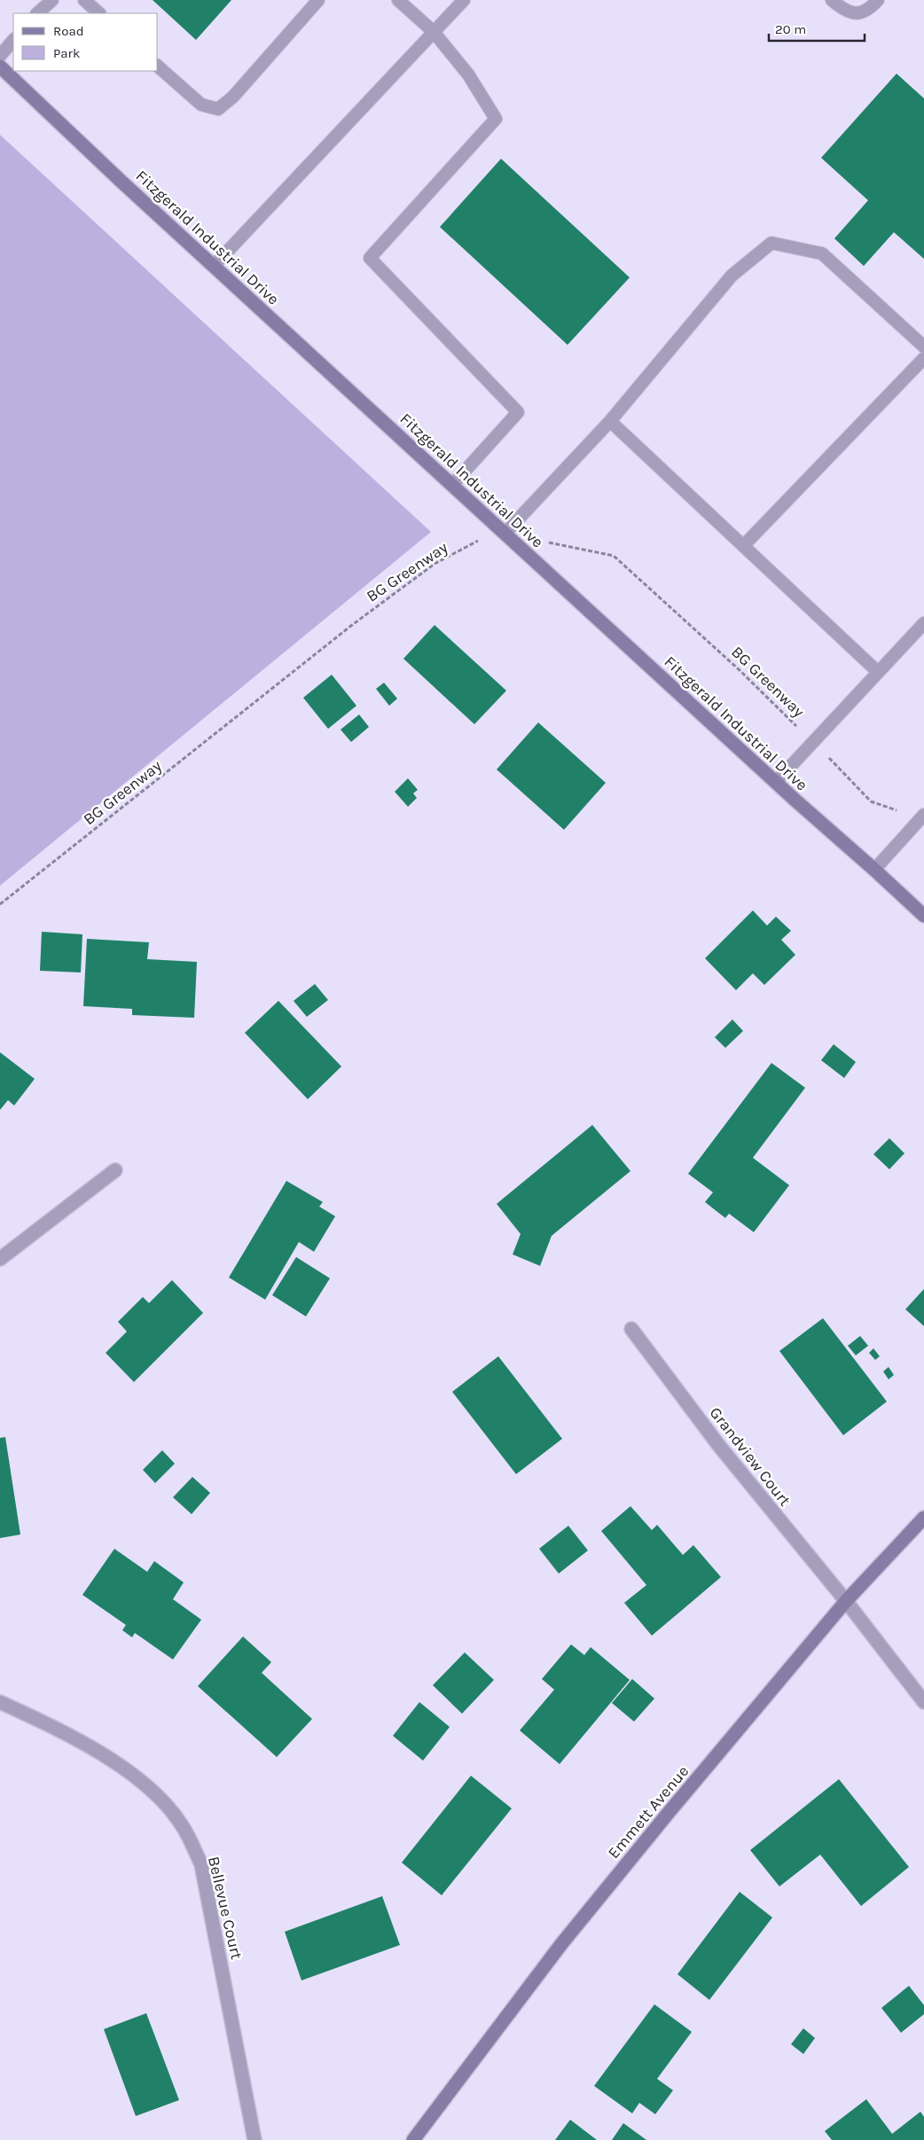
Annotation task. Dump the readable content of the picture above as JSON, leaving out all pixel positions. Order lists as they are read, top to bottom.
{
  "streets": {
    "street": [
      "Fitzgerald Industrial Drive",
      "Grandview Court",
      "Emmett Avenue",
      "Bellevue Court"
    ],
    "path": ["BG Greenway"]
  },
  "crossings": [
    ["Fitzgerald Industrial Drive", "BG Greenway"],
    ["Grandview Court", "Emmett Avenue"]
  ],
  "legend": ["Road", "Park"],
  "scale_bar": "20 m"
}
